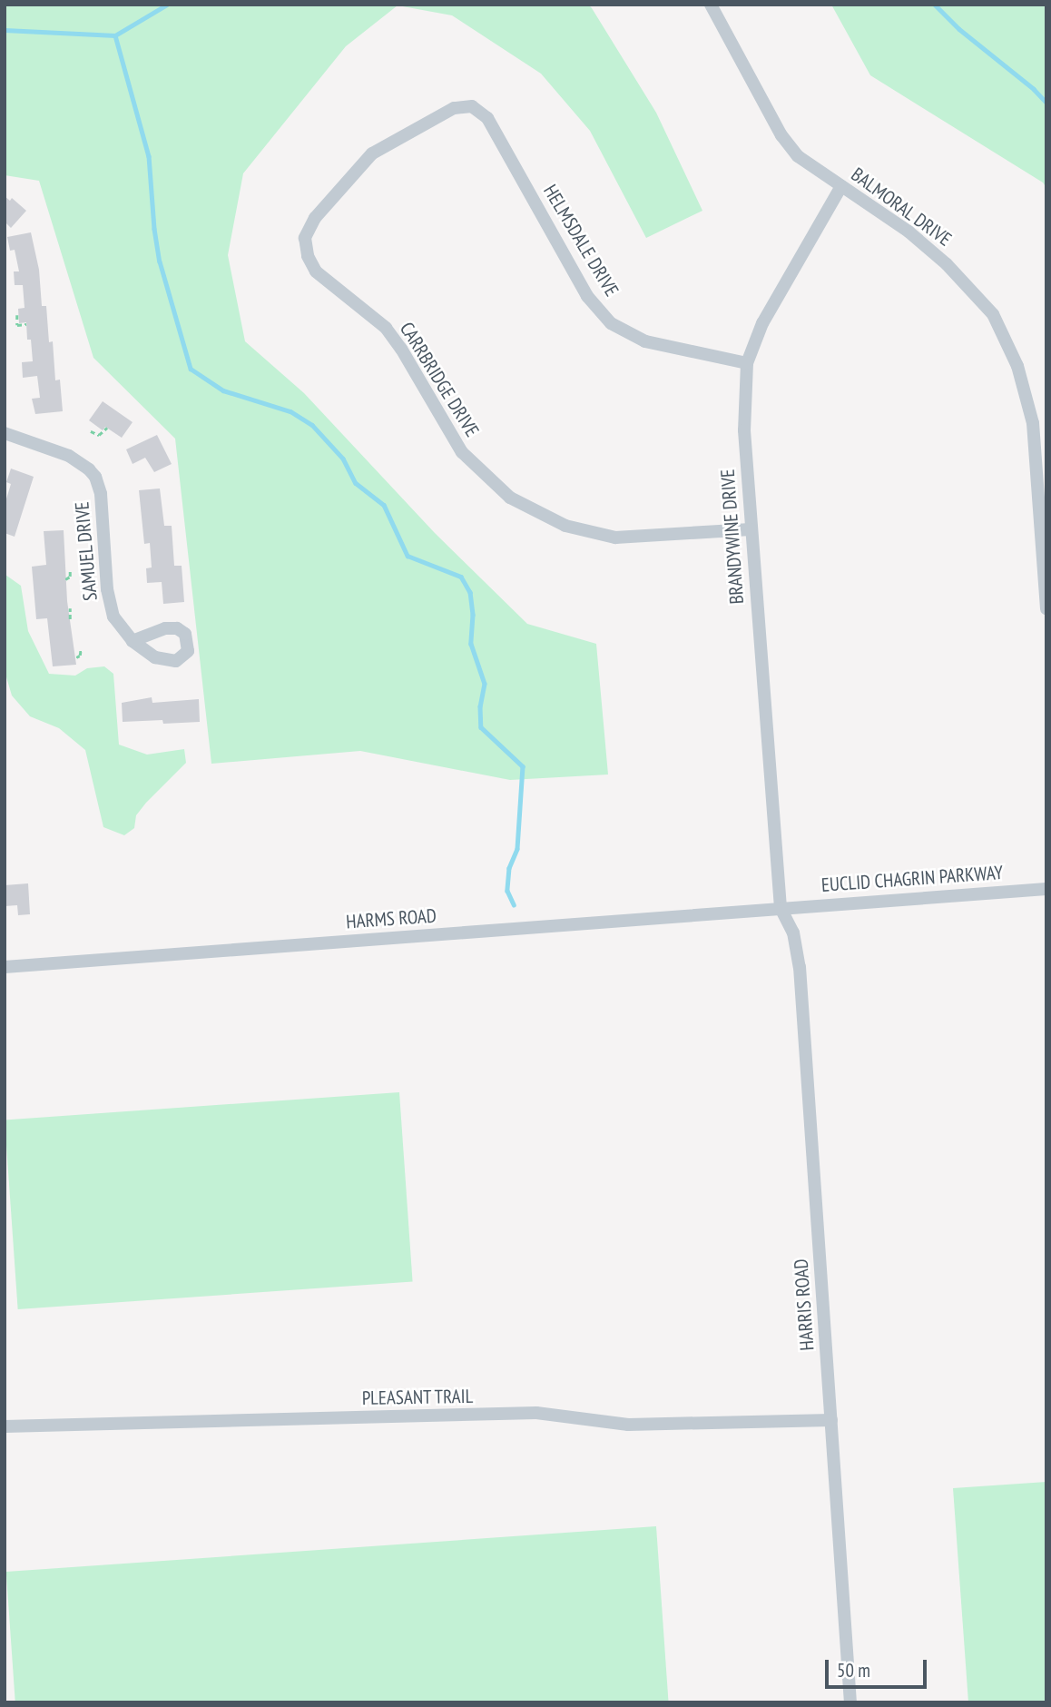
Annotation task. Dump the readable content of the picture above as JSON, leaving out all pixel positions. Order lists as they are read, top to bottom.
{
  "streets": {
    "street": [
      "BALMORAL DRIVE",
      "HELMSDALE DRIVE",
      "CARRBRIDGE DRIVE",
      "BRANDYWINE DRIVE",
      "SAMUEL DRIVE",
      "EUCLID CHAGRIN PARKWAY",
      "HARMS ROAD",
      "HARRIS ROAD",
      "PLEASANT TRAIL"
    ]
  },
  "crossings": [
    ["BALMORAL DRIVE", "BRANDYWINE DRIVE"],
    ["HELMSDALE DRIVE", "CARRBRIDGE DRIVE"],
    ["HELMSDALE DRIVE", "BRANDYWINE DRIVE"],
    ["CARRBRIDGE DRIVE", "BRANDYWINE DRIVE"],
    ["BRANDYWINE DRIVE", "EUCLID CHAGRIN PARKWAY"],
    ["BRANDYWINE DRIVE", "HARMS ROAD"],
    ["BRANDYWINE DRIVE", "HARRIS ROAD"],
    ["EUCLID CHAGRIN PARKWAY", "HARMS ROAD"],
    ["EUCLID CHAGRIN PARKWAY", "HARRIS ROAD"],
    ["HARMS ROAD", "HARRIS ROAD"],
    ["HARRIS ROAD", "PLEASANT TRAIL"]
  ],
  "scale_bar": "50 m"
}
